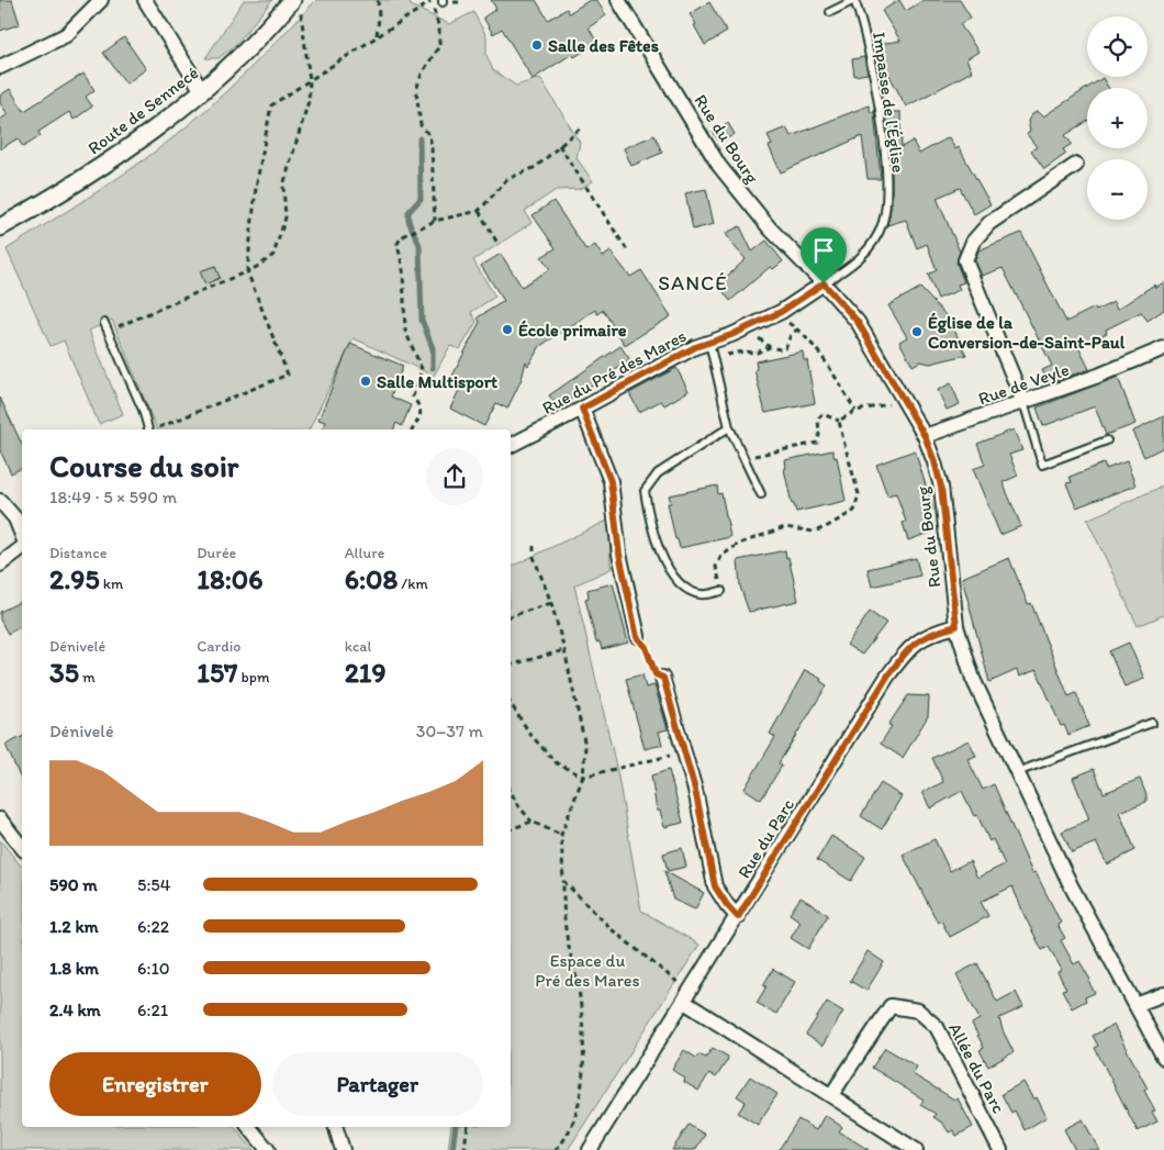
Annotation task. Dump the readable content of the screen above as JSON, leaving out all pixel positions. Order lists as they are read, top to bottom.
{
  "streets": {
    "street": [
      "Route de Sennecé",
      "Rue du Bourg",
      "Rue du Pré des Mares",
      "Rue de Veyle",
      "Rue du Parc",
      "Allée du Parc"
    ],
    "lane": ["Impasse de l'Église"]
  },
  "crossings": [
    ["Impasse de l'Église", "Rue du Bourg"],
    ["Impasse de l'Église", "Rue du Pré des Mares"],
    ["Rue du Bourg", "Rue du Pré des Mares"],
    ["Rue du Bourg", "Rue de Veyle"],
    ["Rue du Bourg", "Rue du Parc"]
  ],
  "districts": ["SANCÉ"],
  "parks": ["Espace du Pré des Mares"],
  "places": [
    "Salle des Fêtes",
    "École primaire",
    "Église de la Conversion-de-Saint-Paul",
    "Salle Multisport"
  ],
  "page": {
    "map_buttons": ["+", "−"],
    "heading": ["Course du soir", "18:49 · 5 × 590 m"],
    "stats": [
      ["Distance", "2.95 km"],
      ["Durée", "18:06"],
      ["Allure", "6:08 /km"],
      ["Dénivelé", "35 m"],
      ["Cardio", "157 bpm"],
      ["kcal", "219"]
    ],
    "chart": ["Dénivelé", "30–37 m"],
    "list": [
      {
        "name": "590 m",
        "note": "5:54"
      },
      {
        "name": "1.2 km",
        "note": "6:22"
      },
      {
        "name": "1.8 km",
        "note": "6:10"
      },
      {
        "name": "2.4 km",
        "note": "6:21"
      }
    ],
    "buttons": ["Enregistrer", "Partager"]
  }
}
